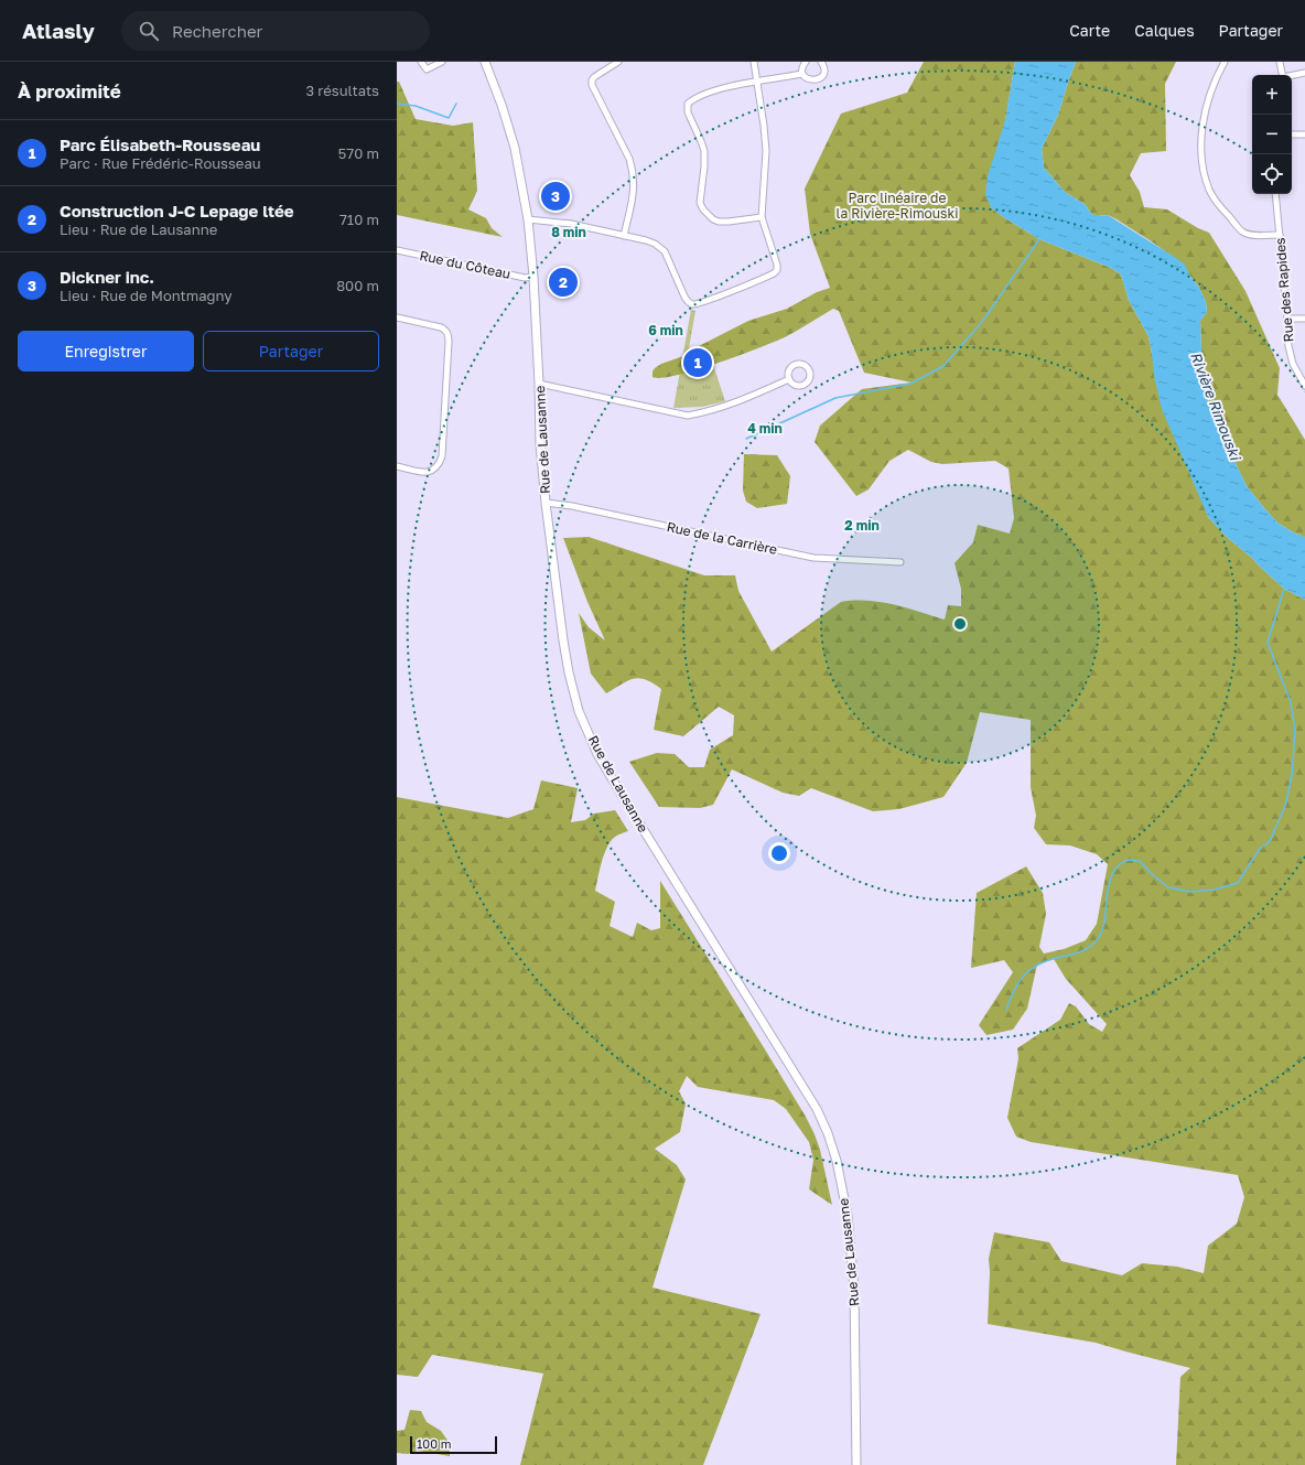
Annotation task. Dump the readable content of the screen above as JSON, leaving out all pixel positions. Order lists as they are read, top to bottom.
{
  "streets": {
    "street": [
      "Rue du Côteau",
      "Rue des Rapides",
      "Rue de Lausanne",
      "Rue de la Carrière"
    ]
  },
  "crossings": [
    ["Rue du Côteau", "Rue de Lausanne"],
    ["Rue de Lausanne", "Rue de la Carrière"]
  ],
  "water": ["Rivière Rimouski"],
  "parks": ["Parc linéaire de la Rivière-Rimouski"],
  "scale_bar": "100 m",
  "page": {
    "header": "Atlasly",
    "search": "Rechercher",
    "nav": ["Carte", "Calques", "Partager"],
    "heading": ["À proximité", "3 résultats"],
    "map_buttons": ["+", "−"],
    "list": [
      {
        "mark": "1",
        "name": "Parc Élisabeth-Rousseau",
        "note": "Parc · Rue Frédéric-Rousseau",
        "value": "570 m"
      },
      {
        "mark": "2",
        "name": "Construction J-C Lepage ltée",
        "note": "Lieu · Rue de Lausanne",
        "value": "710 m"
      },
      {
        "mark": "3",
        "name": "Dickner inc.",
        "note": "Lieu · Rue de Montmagny",
        "value": "800 m"
      }
    ],
    "pins": ["3", "2", "1"],
    "buttons": ["Enregistrer", "Partager"],
    "scale": "100 m"
  },
  "rings": [
    "8 min",
    "6 min",
    "4 min",
    "2 min"
  ]
}
